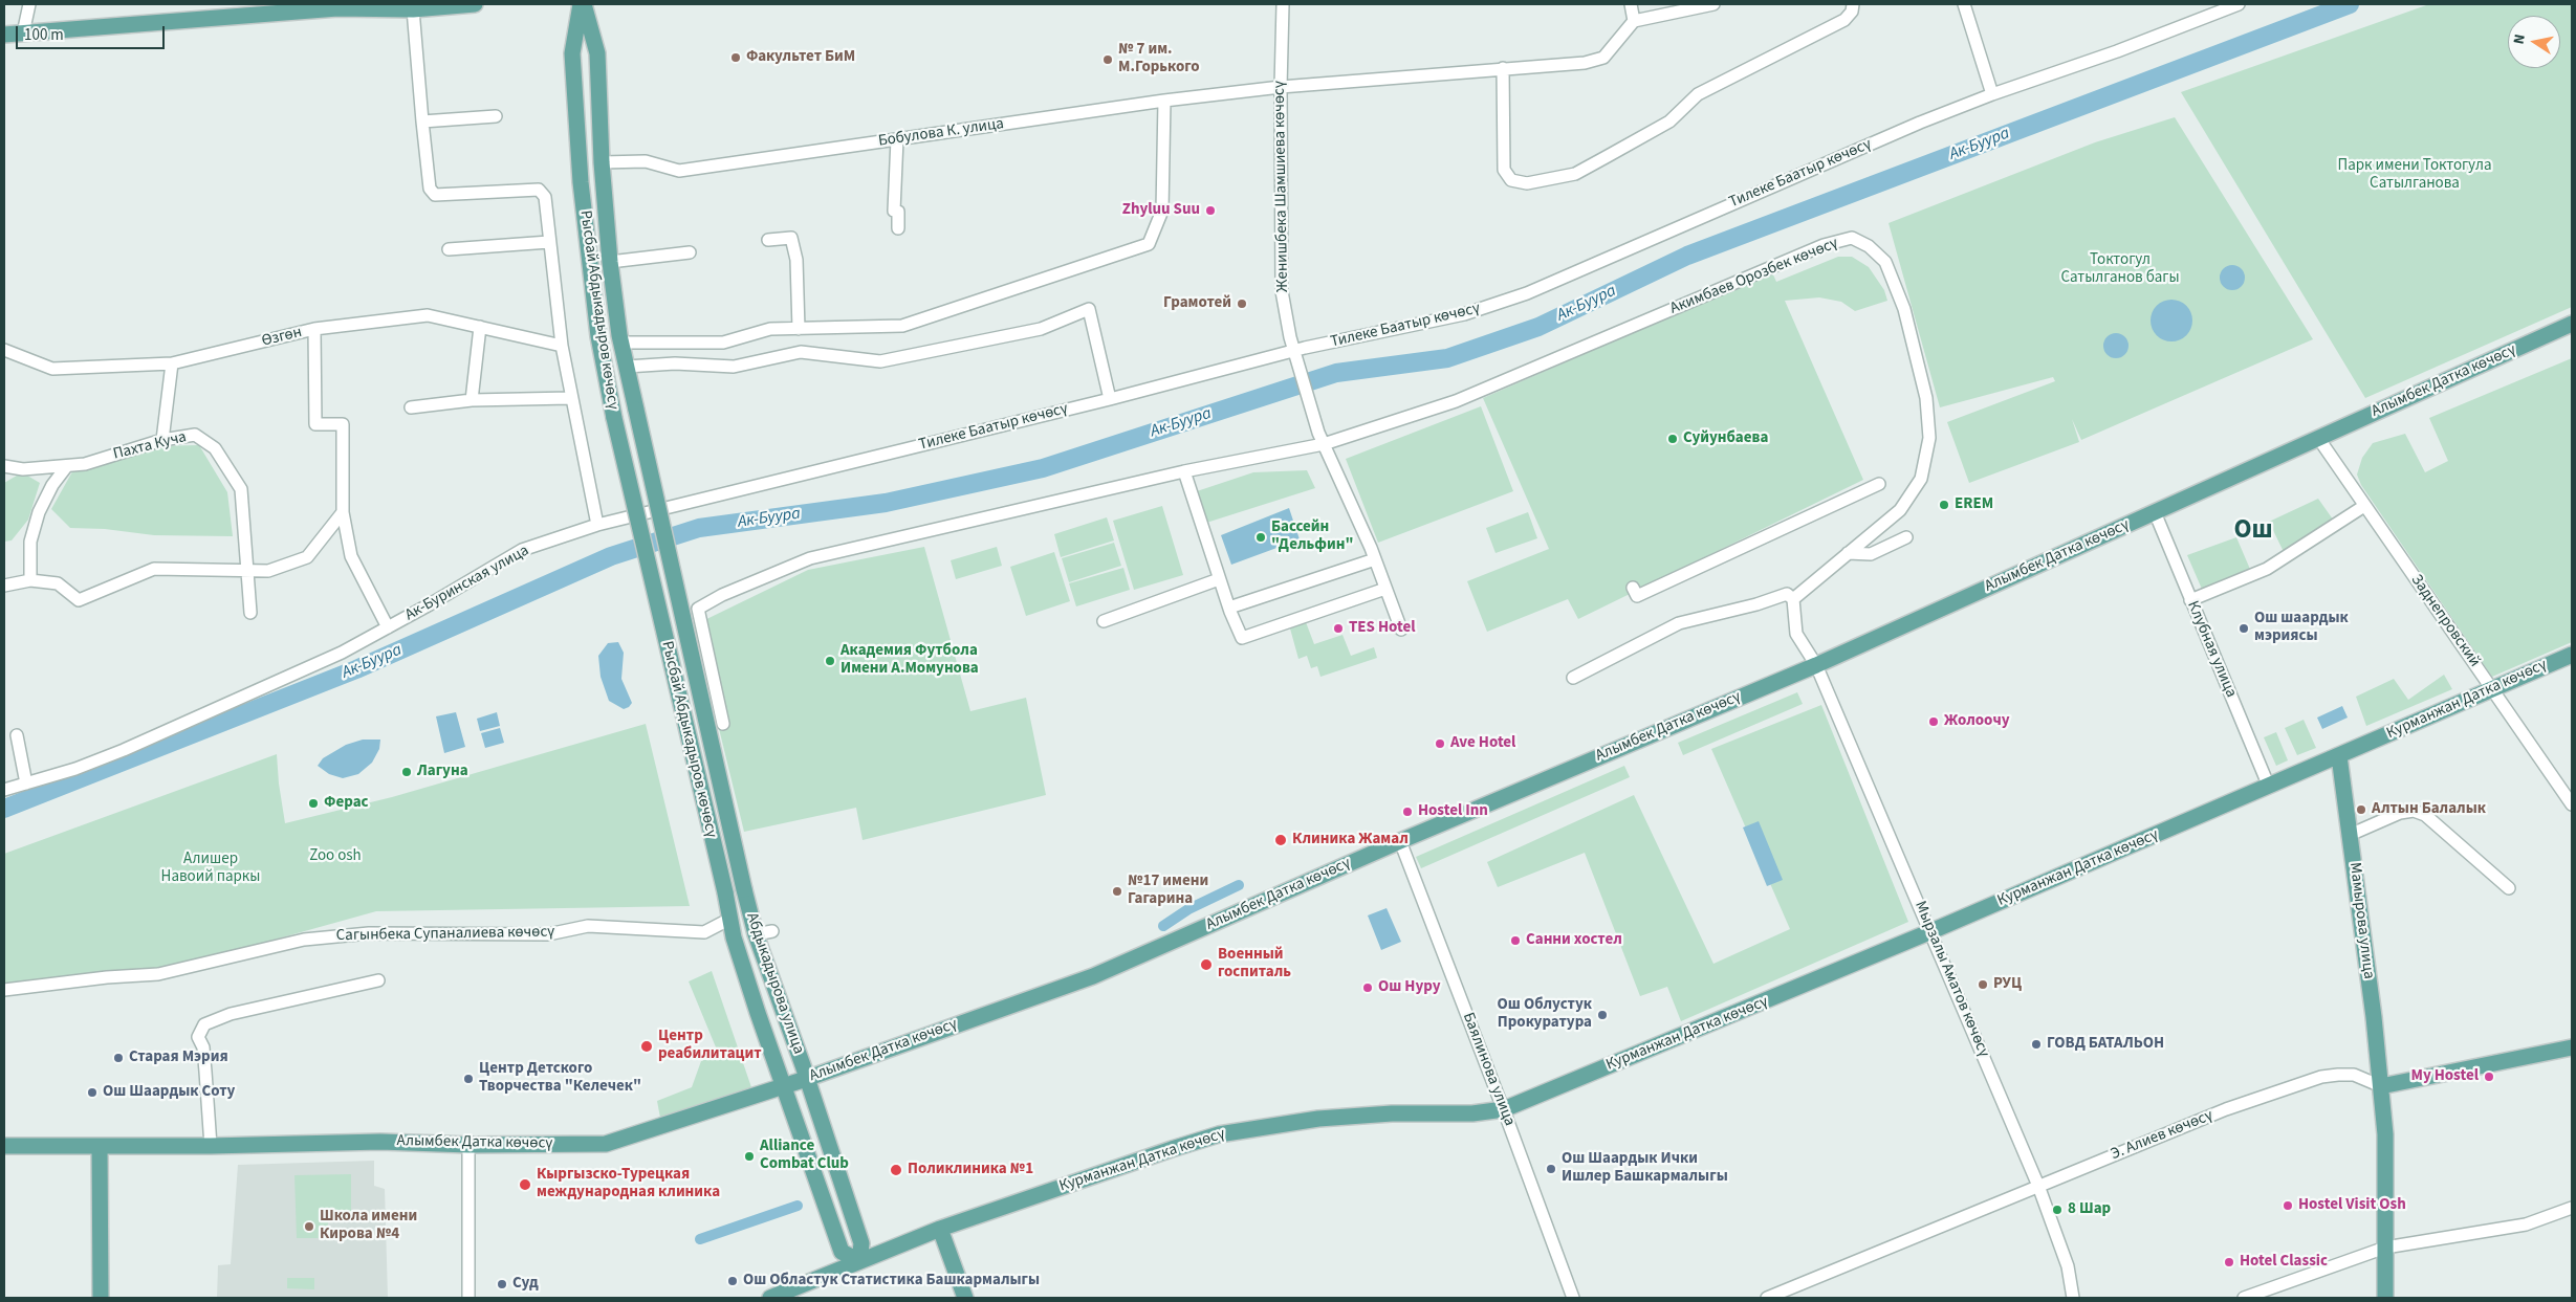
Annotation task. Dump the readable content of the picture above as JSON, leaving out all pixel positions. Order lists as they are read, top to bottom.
{
  "streets": {
    "main road": [
      "Рысбай Абдыкадыров көчөсү",
      "Алымбек Датка көчөсү",
      "Курманжан Датка көчөсү",
      "Мамырова улица",
      "Абдыкадырова улица"
    ],
    "street": [
      "Бобулова К. улица",
      "Тилеке Баатыр көчөсү",
      "Женишбека Шамшиева көчөсү",
      "Акимбаев Орозбек көчөсү",
      "Өзгөн",
      "Пахта Кучa",
      "Ак-Буринская улица",
      "Заднепровский",
      "Клубная улица",
      "Сагынбека Супаналиева көчөсү",
      "Мырзалы Аматов көчөсү",
      "Баялинова улица",
      "Э. Алиев көчөсү"
    ]
  },
  "crossings": [
    ["Бобулова К. улица", "Женишбека Шамшиева көчөсү"],
    ["Бобулова К. улица", "Рысбай Абдыкадыров көчөсү"],
    ["Тилеке Баатыр көчөсү", "Женишбека Шамшиева көчөсү"],
    ["Тилеке Баатыр көчөсү", "Ак-Буринская улица"],
    ["Женишбека Шамшиева көчөсү", "Акимбаев Орозбек көчөсү"],
    ["Рысбай Абдыкадыров көчөсү", "Алымбек Датка көчөсү"],
    ["Рысбай Абдыкадыров көчөсү", "Курманжан Датка көчөсү"],
    ["Рысбай Абдыкадыров көчөсү", "Сагынбека Супаналиева көчөсү"],
    ["Рысбай Абдыкадыров көчөсү", "Абдыкадырова улица"],
    ["Алымбек Датка көчөсү", "Заднепровский"],
    ["Алымбек Датка көчөсү", "Клубная улица"],
    ["Алымбек Датка көчөсү", "Мырзалы Аматов көчөсү"],
    ["Алымбек Датка көчөсү", "Абдыкадырова улица"],
    ["Алымбек Датка көчөсү", "Баялинова улица"],
    ["Заднепровский", "Курманжан Датка көчөсү"],
    ["Клубная улица", "Курманжан Датка көчөсү"],
    ["Курманжан Датка көчөсү", "Мамырова улица"],
    ["Курманжан Датка көчөсү", "Мырзалы Аматов көчөсү"],
    ["Курманжан Датка көчөсү", "Баялинова улица"],
    ["Мамырова улица", "Э. Алиев көчөсү"],
    ["Мырзалы Аматов көчөсү", "Э. Алиев көчөсү"]
  ],
  "districts": ["Ош"],
  "water": ["Ак-Буура"],
  "parks": [
    "Парк имени Токтогула Сатылганова",
    "Токтогул Сатылганов багы",
    "Zoo osh",
    "Алишер Навоий паркы"
  ],
  "places": [
    "Факультет БиМ",
    "№ 7 им. М.Горького",
    "Zhyluu Suu",
    "Грамотей",
    "Суйунбаева",
    "EREM",
    "Бассейн \"Дельфин\"",
    "TES Hotel",
    "Ош шаардык мэриясы",
    "Академия Футбола Имени А.Момунова",
    "Жолоочу",
    "Ave Hotel",
    "Лагуна",
    "Ферас",
    "Алтын Балалык",
    "Hostel Inn",
    "Клиника Жамал",
    "№17 имени Гагарина",
    "Санни хостел",
    "Военный госпиталь",
    "РУЦ",
    "Ош Нуру",
    "Ош Облустук Прокуратура",
    "ГОВД БАТАЛЬОН",
    "Центр реабилитацит",
    "Старая Мэрия",
    "My Hostel",
    "Центр Детского Творчества \"Келечек\"",
    "Ош Шаардык Соту",
    "Alliance Combat Club",
    "Ош Шаардык Ички Ишлер Башкармалыгы",
    "Поликлиника №1",
    "Кыргызско-Турецкая международная клиника",
    "Hostel Visit Osh",
    "8 Шар",
    "Школа имени Кирова №4",
    "Hotel Classic",
    "Ош Областук Статистика Башкармалыгы",
    "Суд"
  ],
  "scale_bar": "100 m",
  "north": "left"
}
